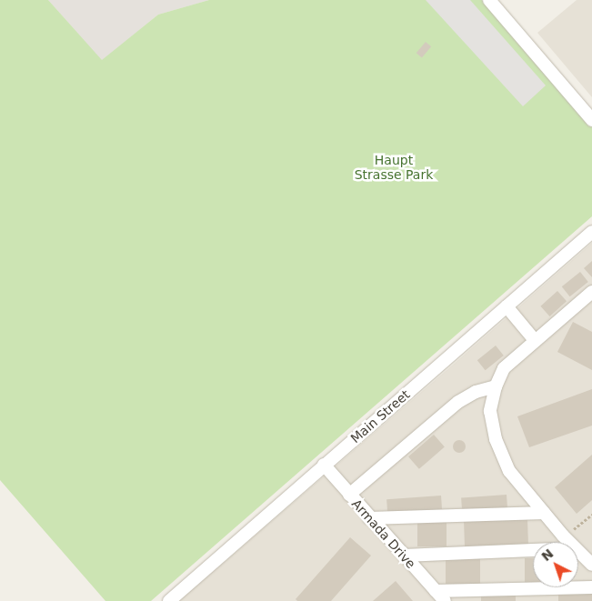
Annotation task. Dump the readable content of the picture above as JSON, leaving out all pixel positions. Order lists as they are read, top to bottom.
{
  "streets": {
    "street": ["Main Street", "Armada Drive"]
  },
  "crossings": [
    ["Main Street", "Armada Drive"]
  ],
  "parks": ["Haupt Strasse Park"],
  "north": "top left"
}
